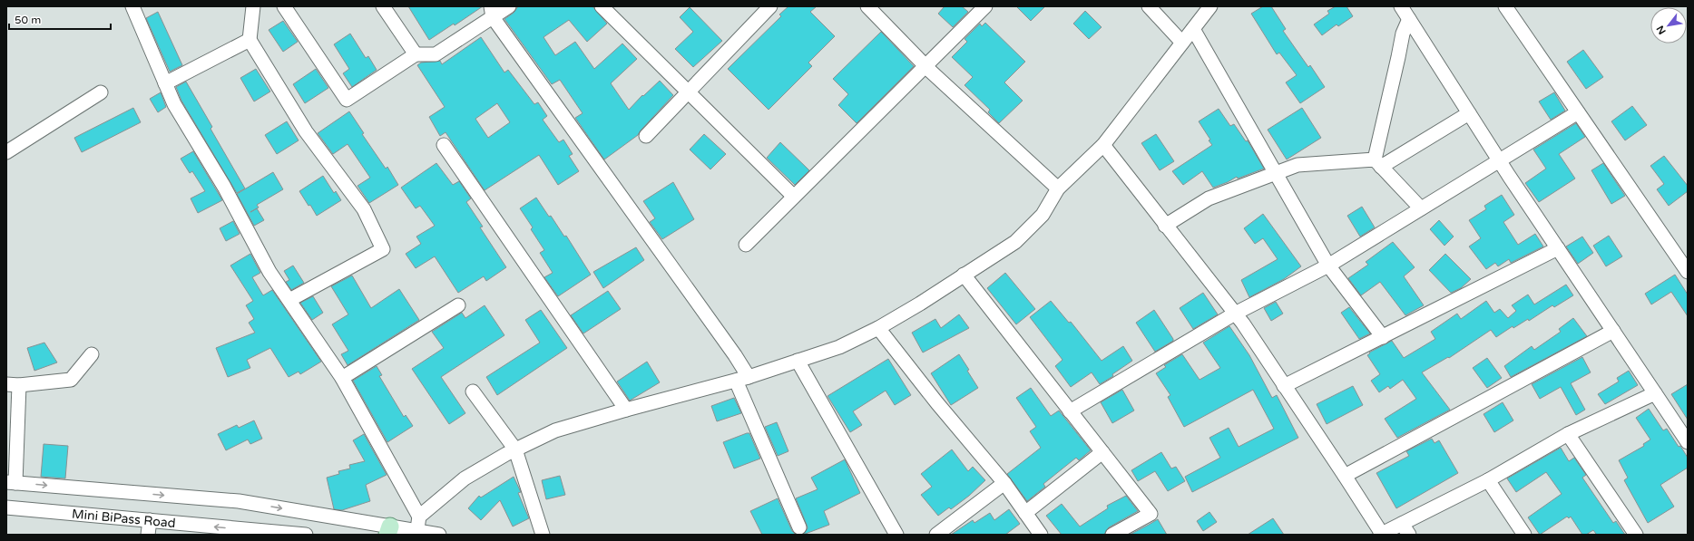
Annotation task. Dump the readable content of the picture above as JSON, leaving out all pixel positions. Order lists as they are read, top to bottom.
{
  "streets": {
    "street": ["Mini BiPass Road"]
  },
  "scale_bar": "50 m",
  "north": "bottom left"
}
